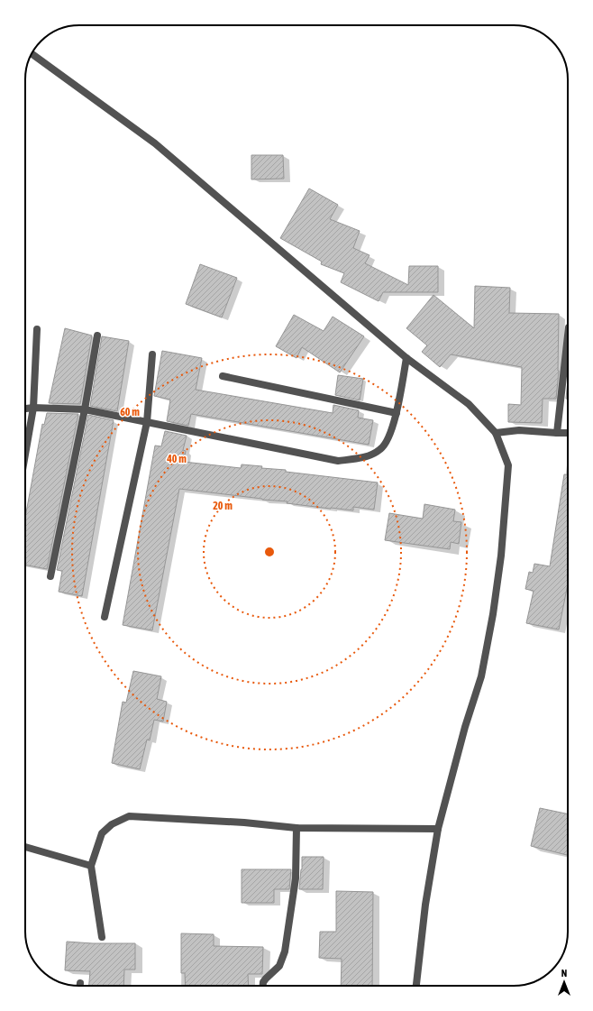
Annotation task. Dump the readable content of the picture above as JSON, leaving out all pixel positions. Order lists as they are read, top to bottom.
{
  "north": "top",
  "rings": ["60 m", "40 m", "20 m"]
}
